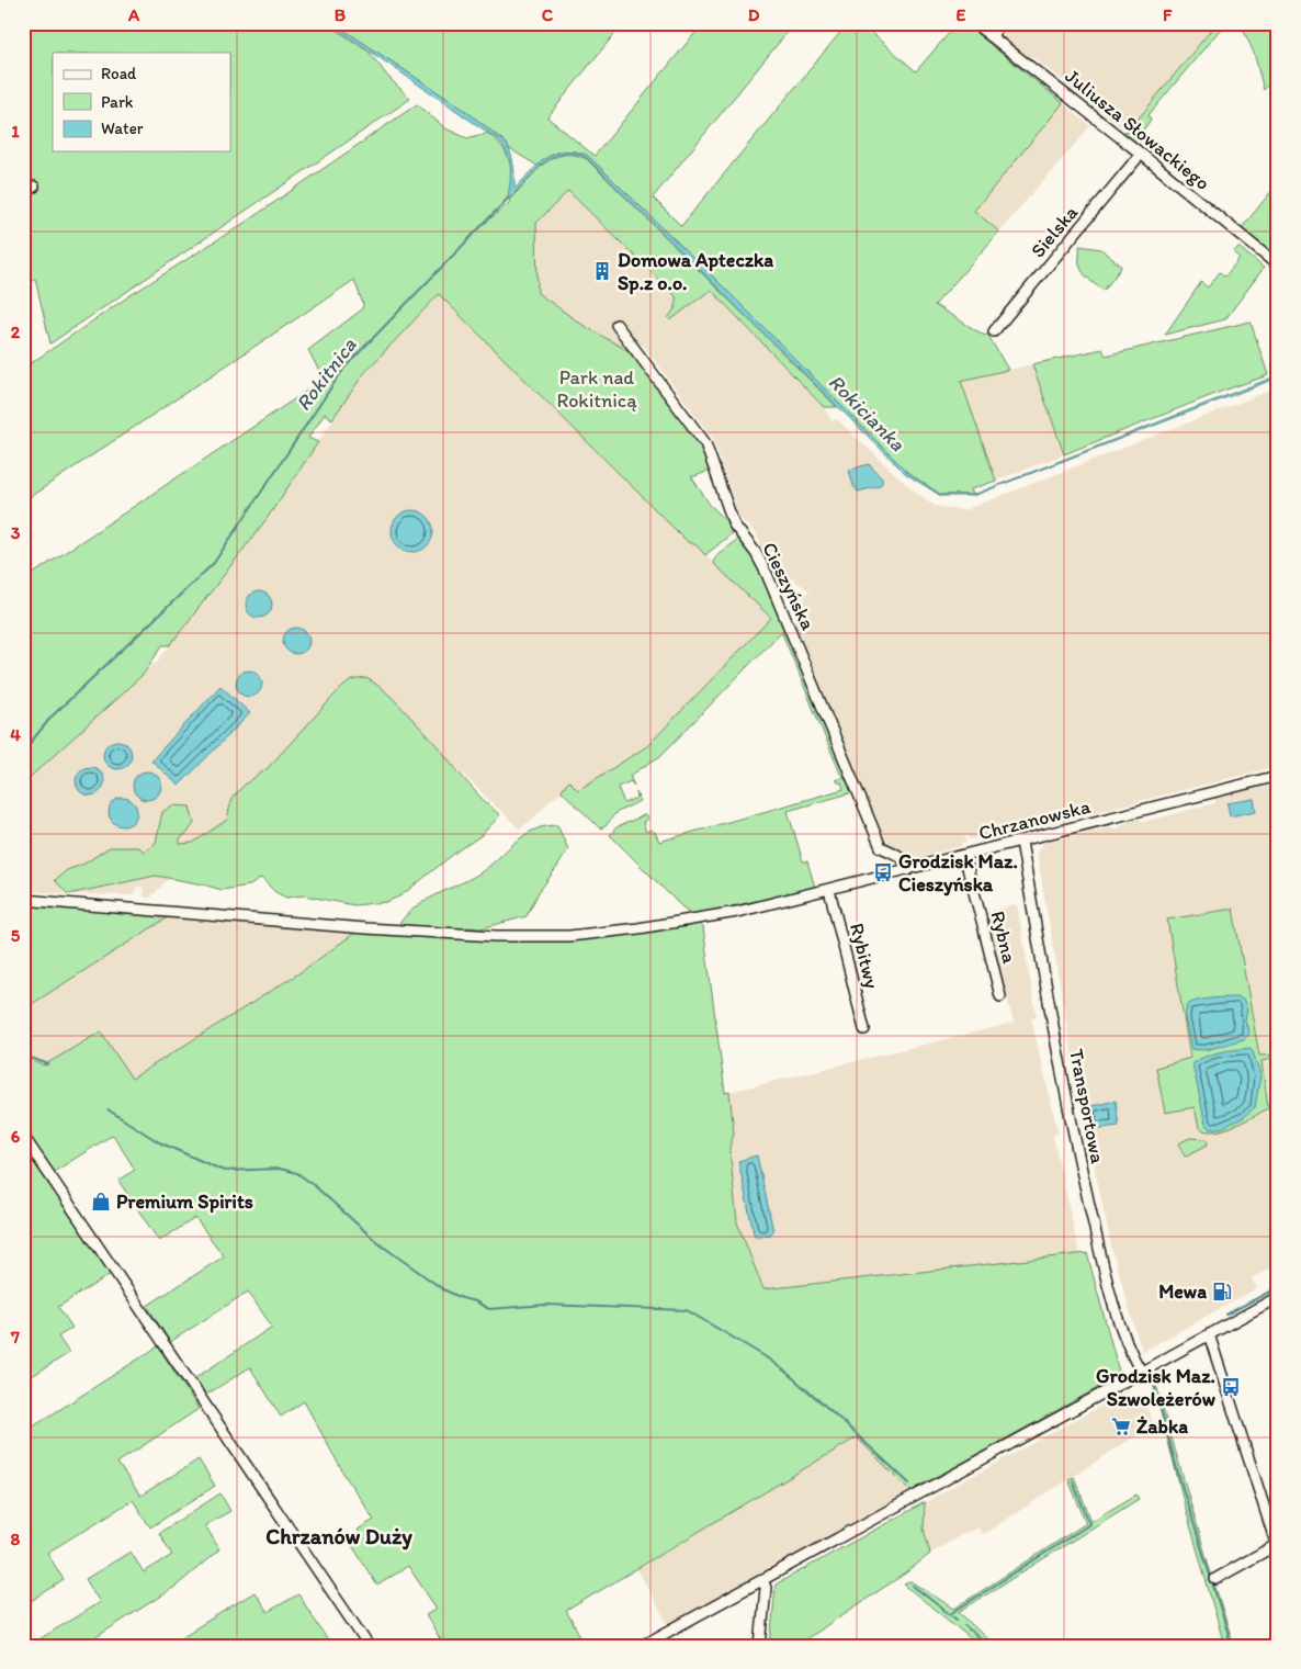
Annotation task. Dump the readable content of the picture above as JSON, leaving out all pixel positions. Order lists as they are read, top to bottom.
{
  "streets": {
    "street": [
      "Juliusza Słowackiego",
      "Sielska",
      "Cieszyńska",
      "Chrzanowska",
      "Rybna",
      "Rybitwy",
      "Transportowa"
    ]
  },
  "crossings": [
    ["Juliusza Słowackiego", "Sielska"],
    ["Cieszyńska", "Chrzanowska"],
    ["Chrzanowska", "Rybna"],
    ["Chrzanowska", "Rybitwy"],
    ["Chrzanowska", "Transportowa"]
  ],
  "districts": ["Chrzanów Duży"],
  "water": ["Rokitnica", "Rokicianka"],
  "parks": ["Park nad Rokitnicą"],
  "places": {
    "building": ["Domowa Apteczka Sp.z o.o."],
    "bus stop": ["Grodzisk Maz. Cieszyńska", "Grodzisk Maz. Szwoleżerów"],
    "shop": ["Premium Spirits"],
    "fuel station": ["Mewa"],
    "supermarket": ["Żabka"]
  },
  "legend": ["Road", "Park", "Water"],
  "grid": {
    "columns": [
      "A",
      "B",
      "C",
      "D",
      "E",
      "F"
    ],
    "rows": [
      "1",
      "2",
      "3",
      "4",
      "5",
      "6",
      "7",
      "8"
    ]
  }
}
